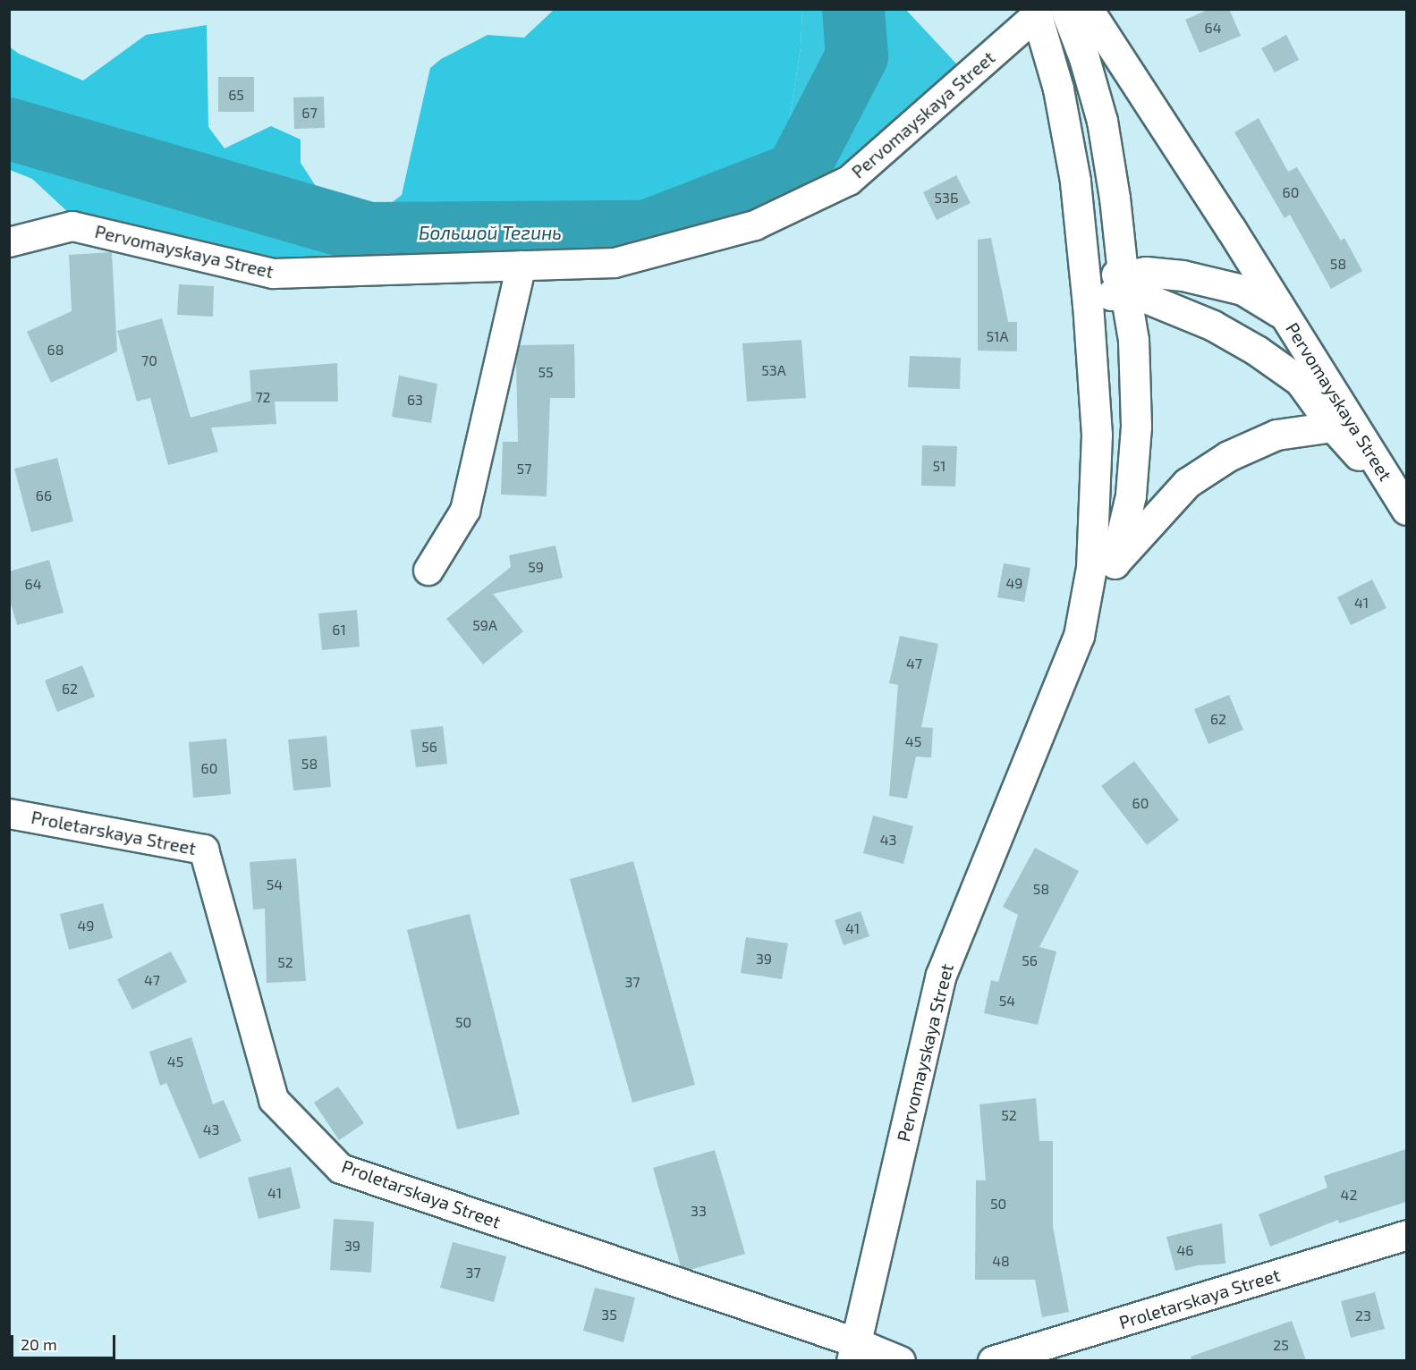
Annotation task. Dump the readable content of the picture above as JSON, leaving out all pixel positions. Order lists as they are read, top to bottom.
{
  "streets": {
    "street": ["Pervomayskaya Street", "Proletarskaya Street"]
  },
  "crossings": [
    ["Pervomayskaya Street", "Proletarskaya Street"]
  ],
  "water": ["Большой Тегинь"],
  "house_numbers": [
    "64",
    "65",
    "67",
    "60",
    "53Б",
    "58",
    "51А",
    "68",
    "70",
    "53А",
    "55",
    "72",
    "63",
    "51",
    "57",
    "66",
    "59",
    "49",
    "64",
    "41",
    "59А",
    "61",
    "47",
    "62",
    "62",
    "45",
    "56",
    "58",
    "60",
    "60",
    "43",
    "54",
    "58",
    "49",
    "41",
    "39",
    "56",
    "52",
    "47",
    "37",
    "54",
    "50",
    "45",
    "52",
    "43",
    "41",
    "42",
    "50",
    "33",
    "39",
    "46",
    "48",
    "37",
    "35",
    "23",
    "25"
  ],
  "scale_bar": "20 m"
}
